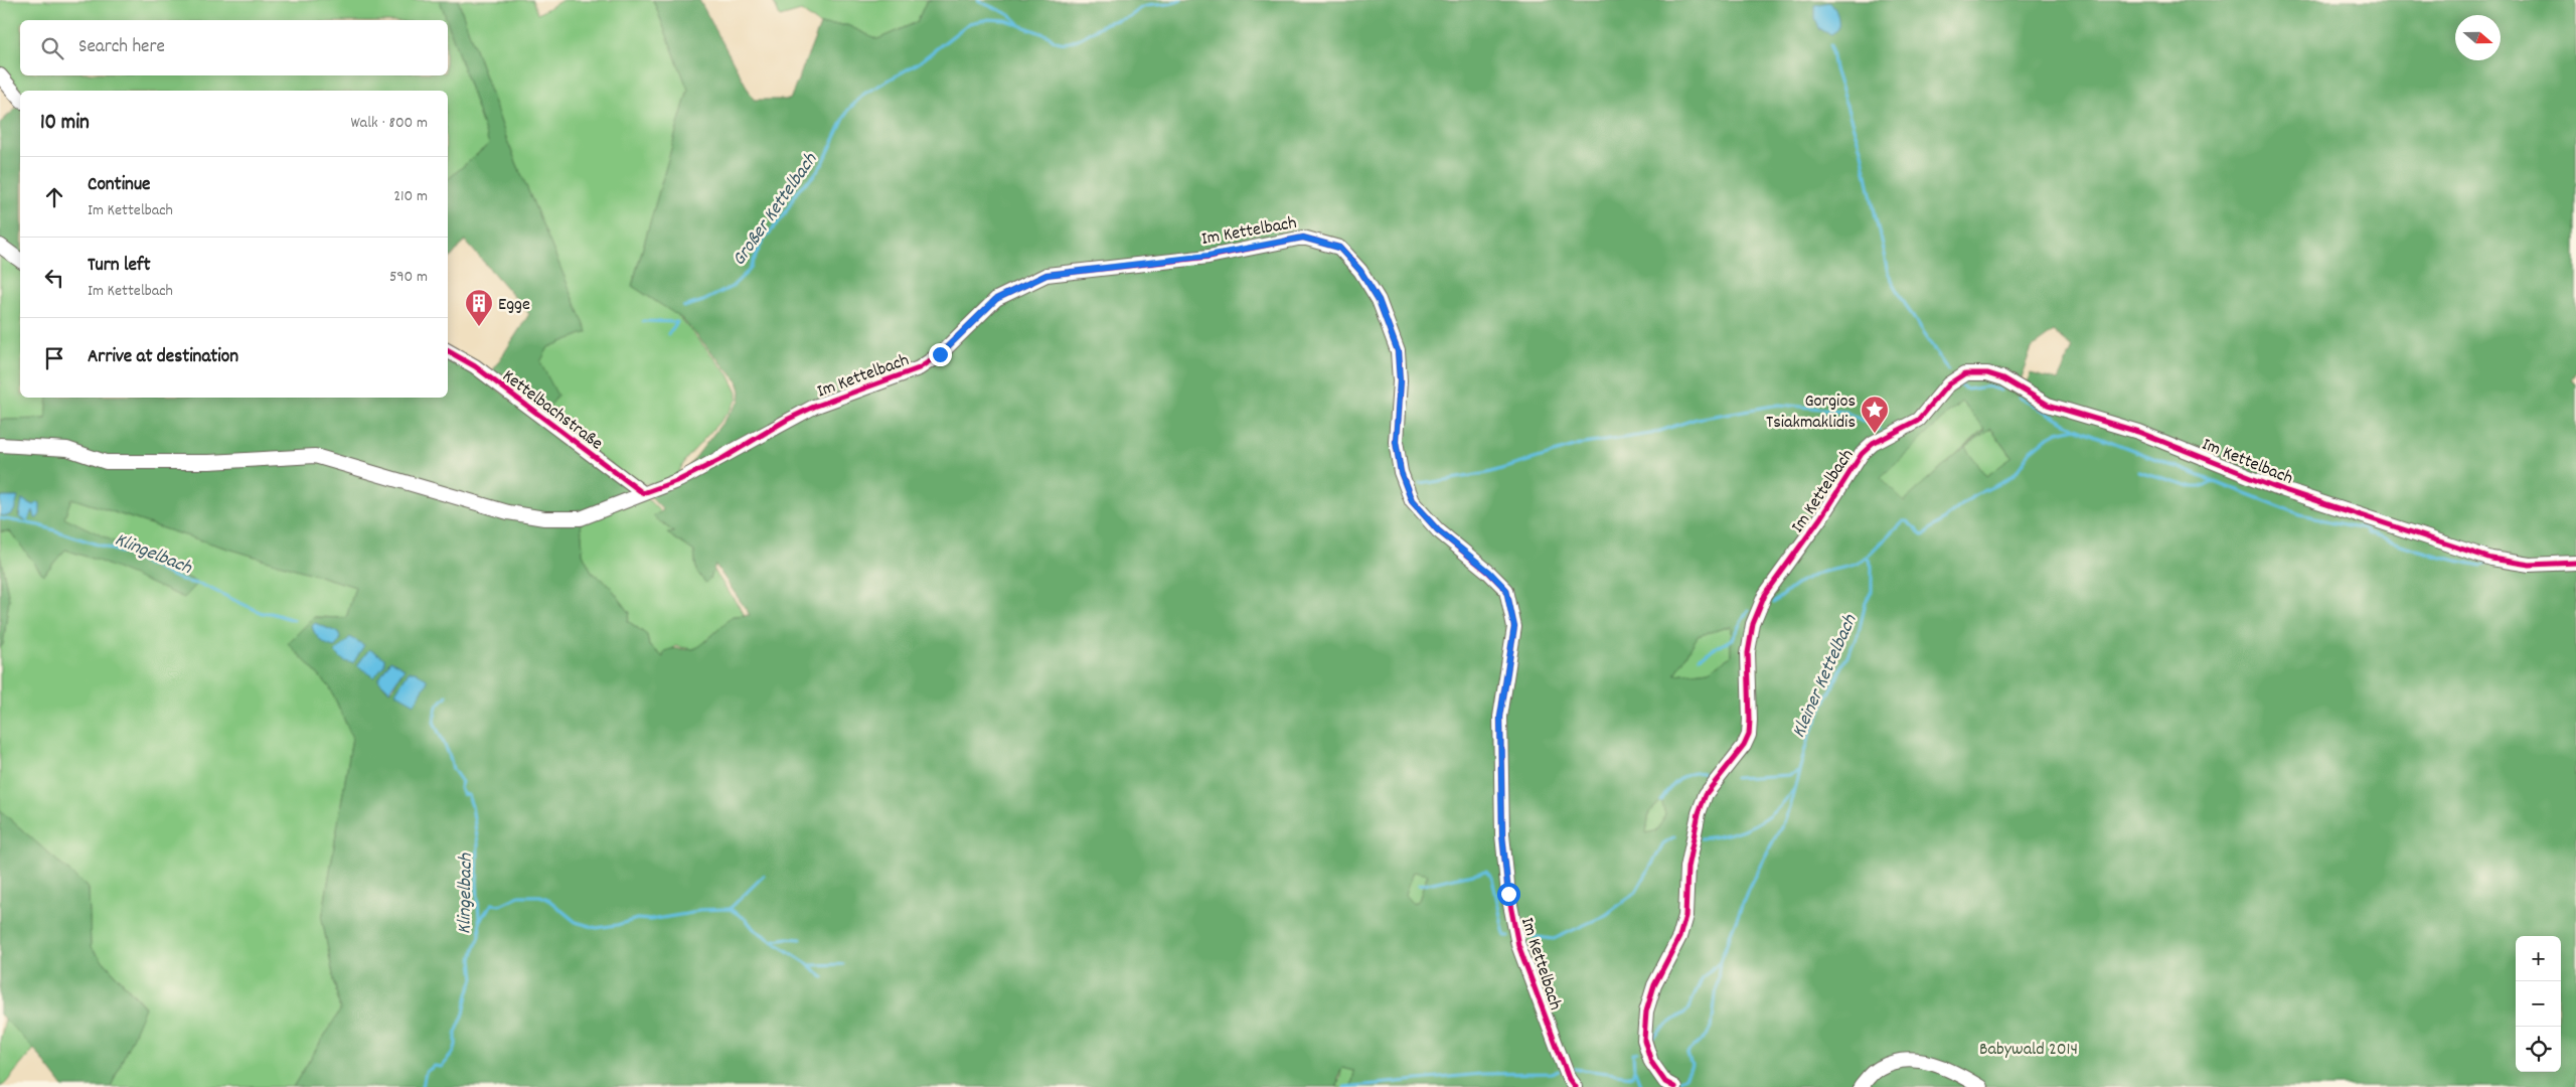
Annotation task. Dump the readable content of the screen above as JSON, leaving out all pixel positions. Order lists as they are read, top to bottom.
{
  "streets": {
    "street": ["Im Kettelbach", "Kettelbachstraße"]
  },
  "crossings": [
    ["Im Kettelbach", "Kettelbachstraße"]
  ],
  "water": ["Großer Kettelbach", "Klingelbach", "Kleiner Kettelbach"],
  "parks": ["Babywald 2014"],
  "places": {
    "building": ["Egge"],
    "place": ["Gorgios Tsiakmaklidis"]
  },
  "north": "right",
  "page": {
    "search": "Search here",
    "heading": ["10 min", "Walk · 800 m"],
    "list": [
      ["Continue", "Im Kettelbach", "210 m"],
      ["Turn left", "Im Kettelbach", "590 m"],
      "Arrive at destination"
    ],
    "map_buttons": ["+", "−"]
  }
}
